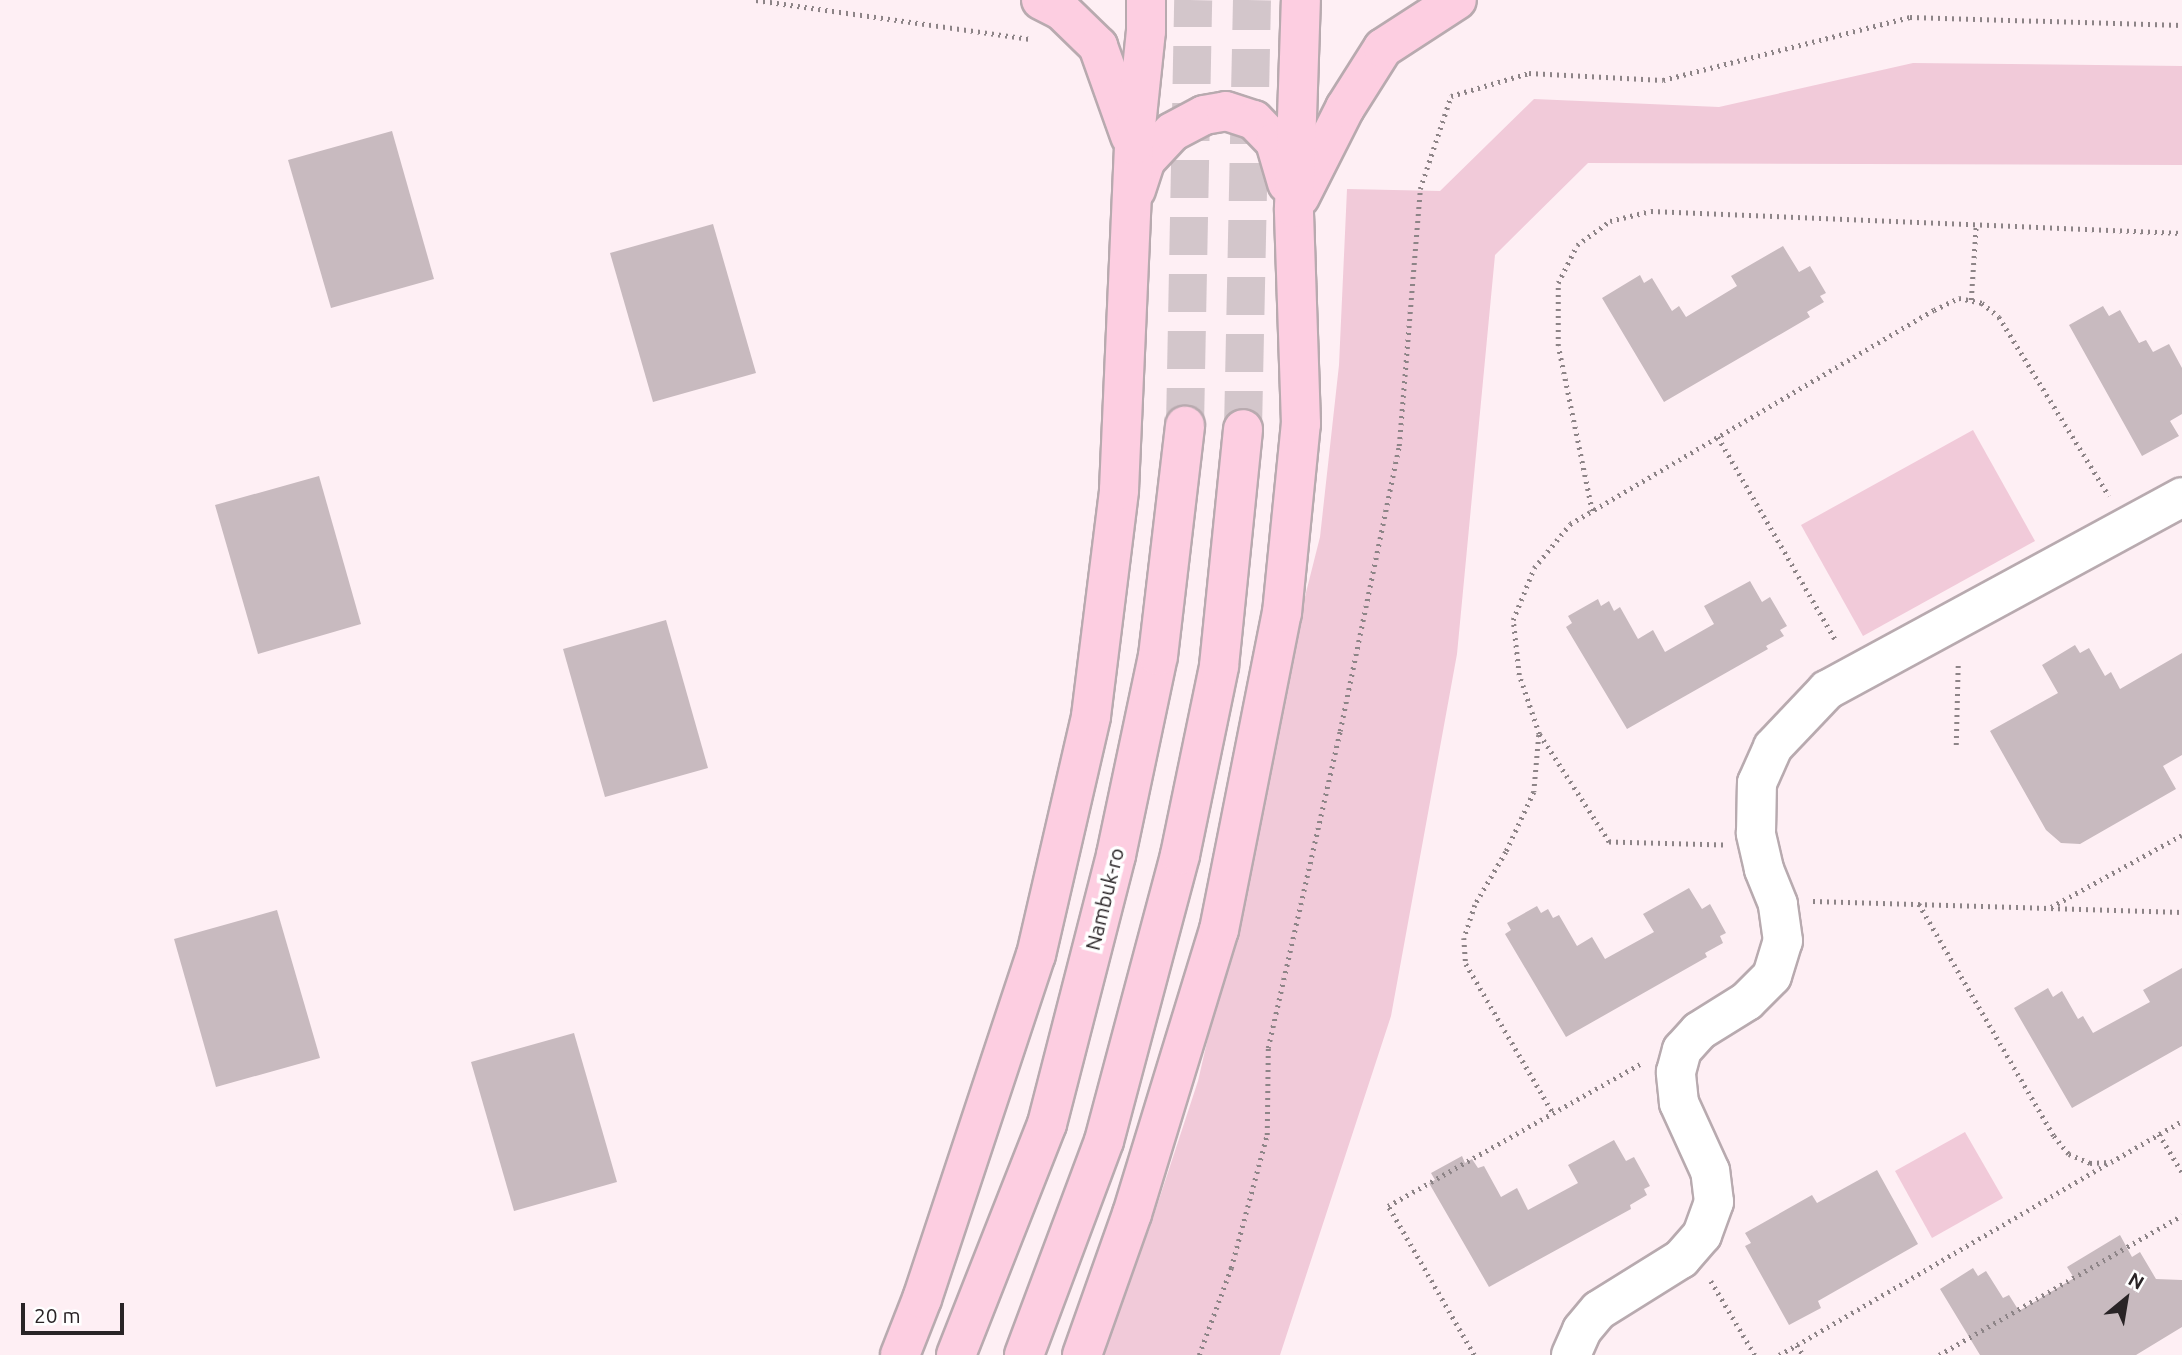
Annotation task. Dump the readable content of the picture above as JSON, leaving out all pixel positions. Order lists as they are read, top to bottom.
{
  "streets": {
    "main road": ["Nambuk-ro"]
  },
  "scale_bar": "20 m",
  "north": "top right"
}
